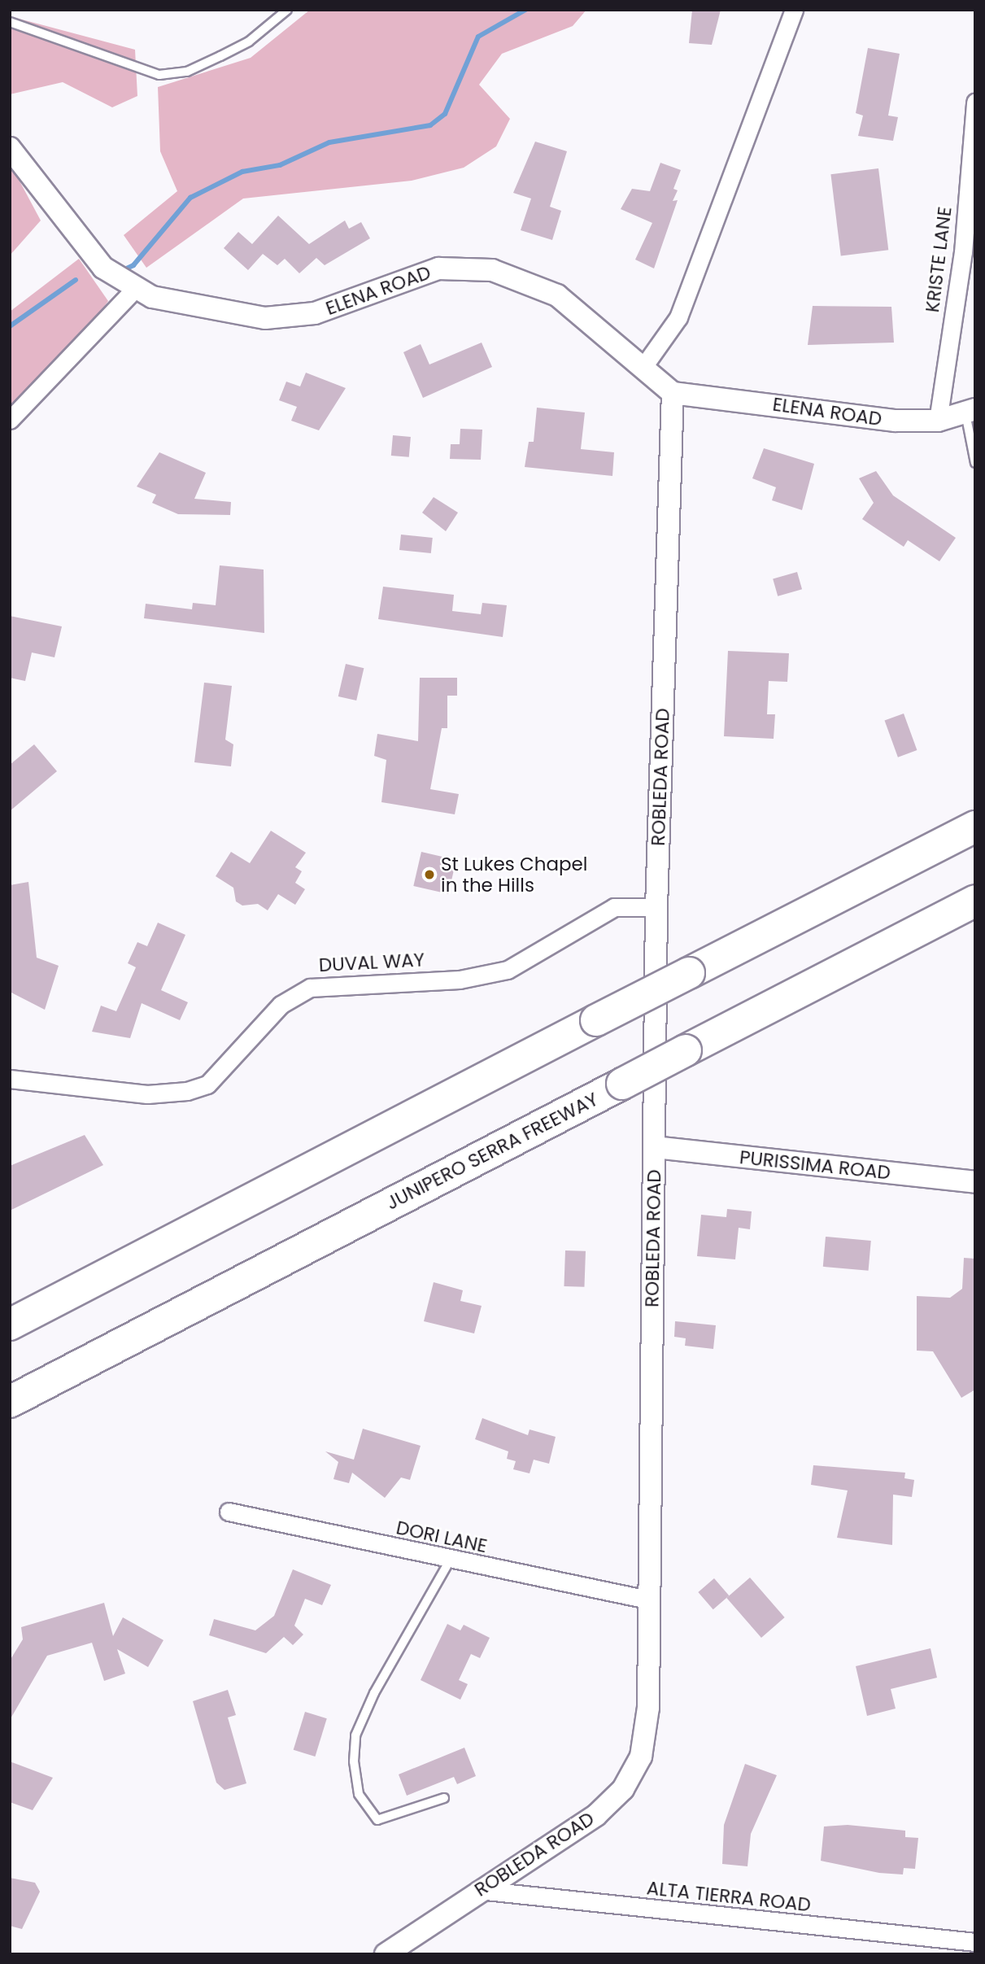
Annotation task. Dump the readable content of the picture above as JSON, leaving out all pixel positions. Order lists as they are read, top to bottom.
{
  "streets": {
    "highway": ["JUNIPERO SERRA FREEWAY"],
    "street": [
      "KRISTE LANE",
      "ELENA ROAD",
      "ROBLEDA ROAD",
      "DUVAL WAY",
      "PURISSIMA ROAD",
      "DORI LANE",
      "ALTA TIERRA ROAD"
    ]
  },
  "crossings": [
    ["KRISTE LANE", "ELENA ROAD"],
    ["ELENA ROAD", "ROBLEDA ROAD"],
    ["ROBLEDA ROAD", "DUVAL WAY"],
    ["ROBLEDA ROAD", "PURISSIMA ROAD"],
    ["ROBLEDA ROAD", "DORI LANE"],
    ["ROBLEDA ROAD", "ALTA TIERRA ROAD"]
  ],
  "places": ["St Lukes Chapel in the Hills"]
}
